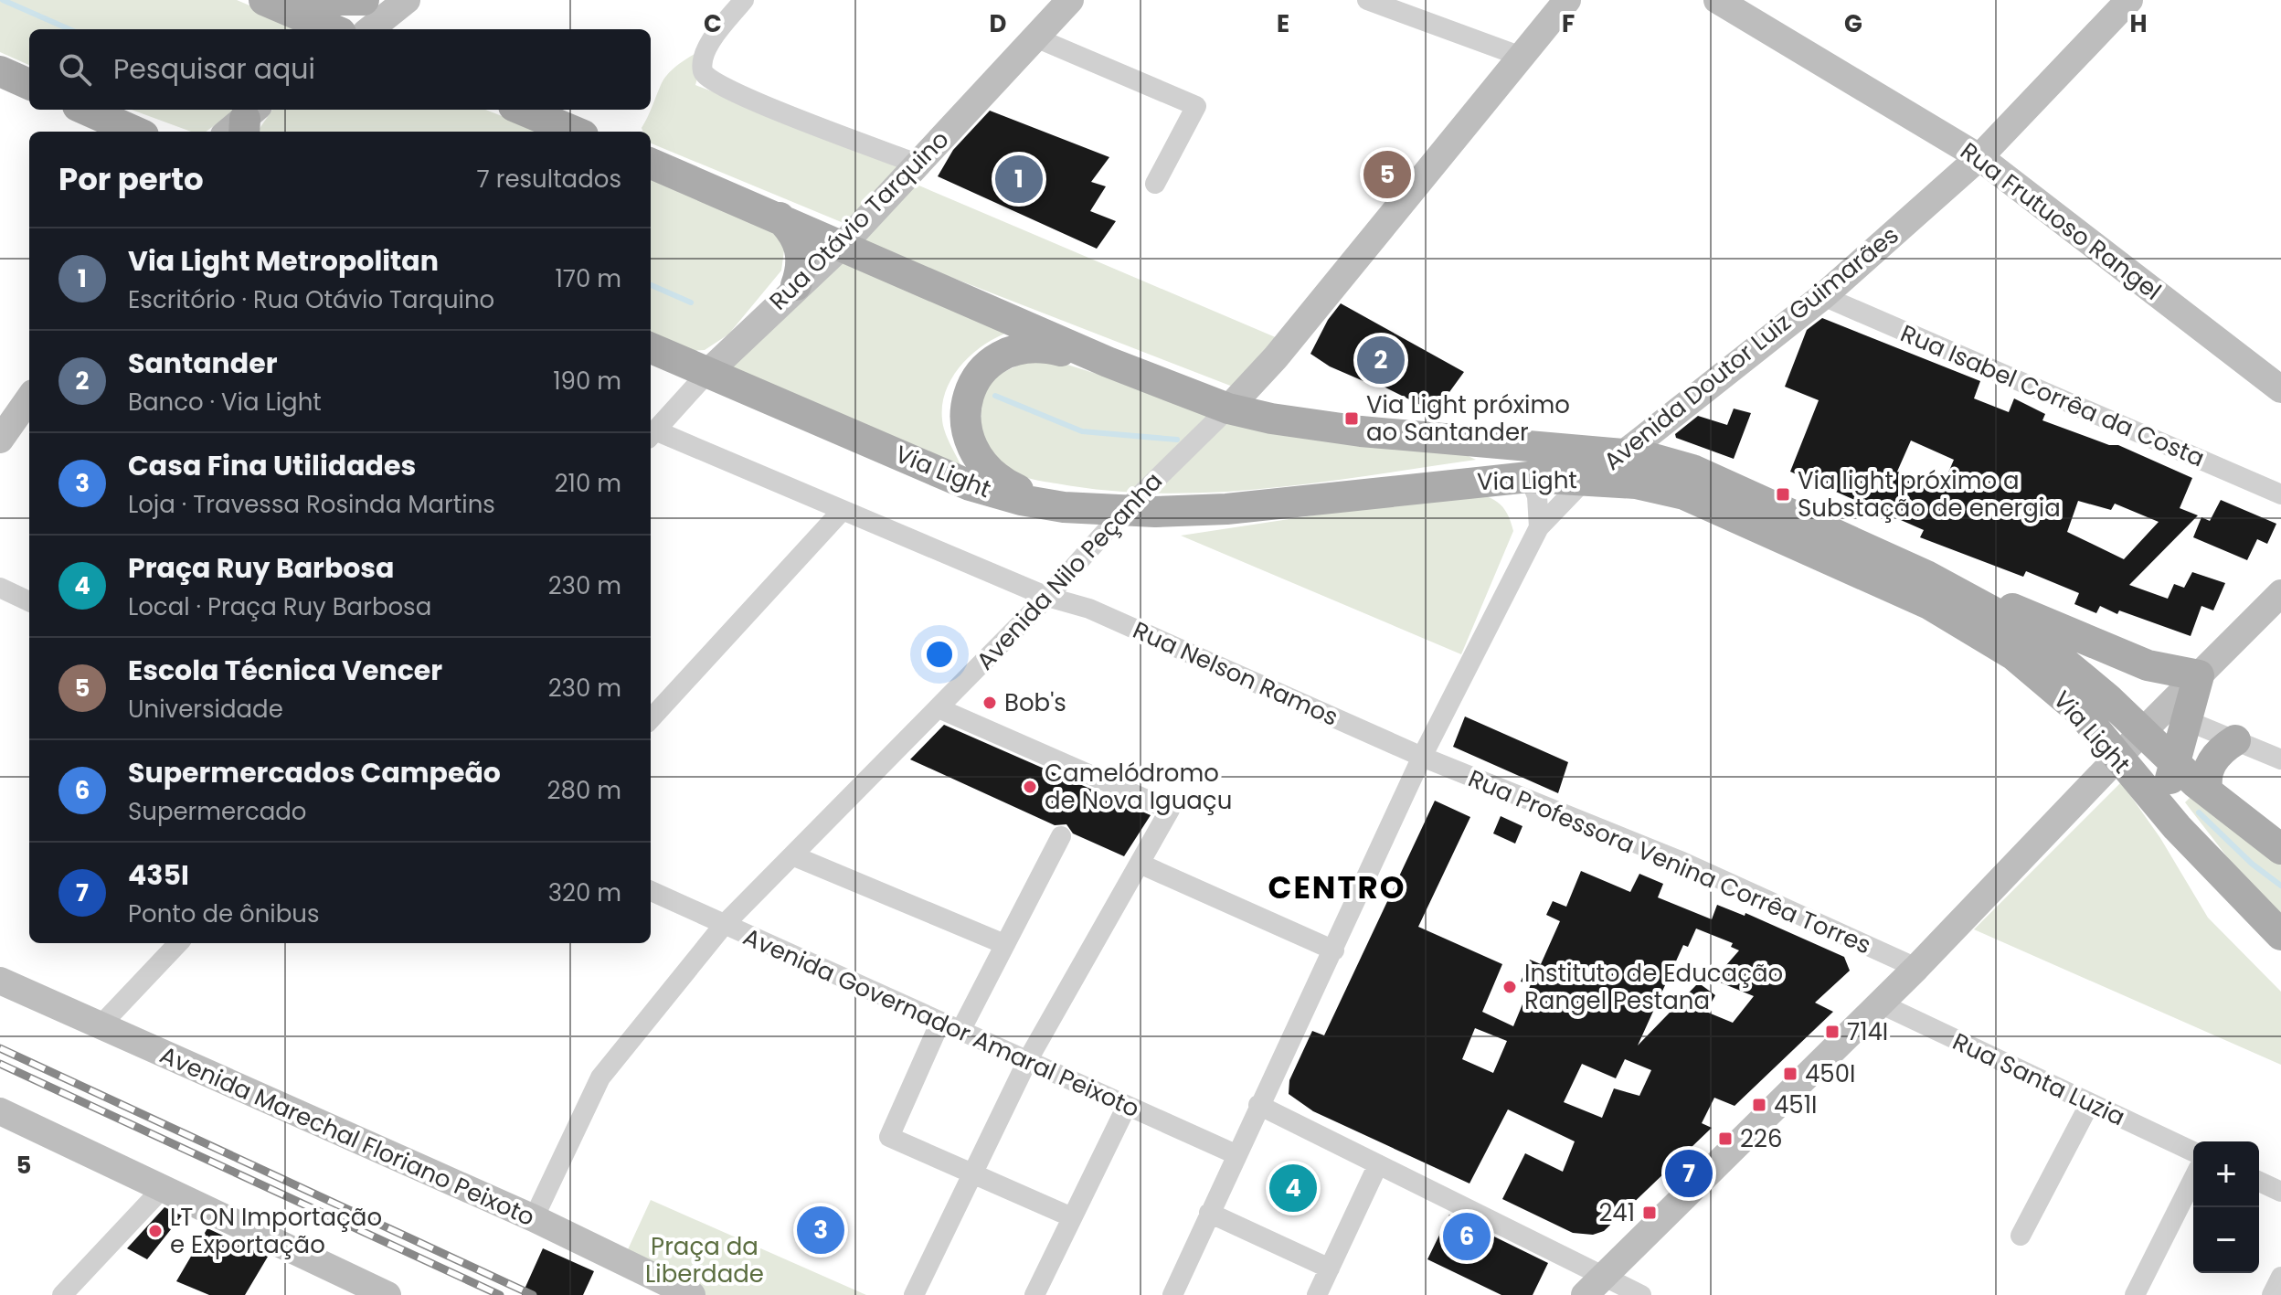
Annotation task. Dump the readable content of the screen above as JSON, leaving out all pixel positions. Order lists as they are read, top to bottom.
{
  "streets": {
    "main road": [
      "Rua Otávio Tarquino",
      "Rua Frutuoso Rangel",
      "Avenida Doutor Luiz Guimarães",
      "Via Light",
      "Avenida Nilo Peçanha",
      "Avenida Marechal Floriano Peixoto"
    ],
    "street": [
      "Rua Isabel Corrêa da Costa",
      "Rua Nelson Ramos",
      "Rua Professora Venina Corrêa Torres",
      "Avenida Governador Amaral Peixoto",
      "Rua Santa Luzia"
    ]
  },
  "crossings": [
    ["Rua Otávio Tarquino", "Via Light"],
    ["Rua Otávio Tarquino", "Rua Nelson Ramos"],
    ["Rua Frutuoso Rangel", "Avenida Doutor Luiz Guimarães"],
    ["Avenida Doutor Luiz Guimarães", "Rua Isabel Corrêa da Costa"],
    ["Avenida Doutor Luiz Guimarães", "Via Light"],
    ["Avenida Doutor Luiz Guimarães", "Rua Nelson Ramos"],
    ["Avenida Doutor Luiz Guimarães", "Rua Professora Venina Corrêa Torres"],
    ["Avenida Doutor Luiz Guimarães", "Avenida Governador Amaral Peixoto"],
    ["Via Light", "Avenida Nilo Peçanha"],
    ["Avenida Nilo Peçanha", "Rua Nelson Ramos"],
    ["Avenida Nilo Peçanha", "Avenida Governador Amaral Peixoto"],
    ["Avenida Nilo Peçanha", "Avenida Marechal Floriano Peixoto"],
    ["Rua Nelson Ramos", "Rua Professora Venina Corrêa Torres"]
  ],
  "districts": ["CENTRO"],
  "parks": ["Praça da Liberdade"],
  "places": {
    "transit": [
      "Via Light próximo ao Santander",
      "Via light próximo a Substação de energia",
      "714I",
      "450I",
      "451I",
      "226",
      "241"
    ],
    "other": [
      "Bob's",
      "Camelódromo de Nova Iguaçu",
      "Instituto de Educação Rangel Pestana",
      "LT ON Importação e Exportação"
    ]
  },
  "page": {
    "search": "Pesquisar aqui",
    "heading": ["Por perto", "7 resultados"],
    "pins": [
      "5",
      "1",
      "2",
      "7",
      "4",
      "3",
      "6"
    ],
    "list": [
      {
        "mark": "1",
        "name": "Via Light Metropolitan",
        "note": "Escritório · Rua Otávio Tarquino",
        "value": "170 m"
      },
      {
        "mark": "2",
        "name": "Santander",
        "note": "Banco · Via Light",
        "value": "190 m"
      },
      {
        "mark": "3",
        "name": "Casa Fina Utilidades",
        "note": "Loja · Travessa Rosinda Martins",
        "value": "210 m"
      },
      {
        "mark": "4",
        "name": "Praça Ruy Barbosa",
        "note": "Local · Praça Ruy Barbosa",
        "value": "230 m"
      },
      {
        "mark": "5",
        "name": "Escola Técnica Vencer",
        "note": "Universidade",
        "value": "230 m"
      },
      {
        "mark": "6",
        "name": "Supermercados Campeão",
        "note": "Supermercado",
        "value": "280 m"
      },
      {
        "mark": "7",
        "name": "435I",
        "note": "Ponto de ônibus",
        "value": "320 m"
      }
    ],
    "map_buttons": ["+", "−"]
  },
  "grid": {
    "columns": [
      "C",
      "D",
      "E",
      "F",
      "G",
      "H"
    ],
    "rows": ["5"]
  }
}
